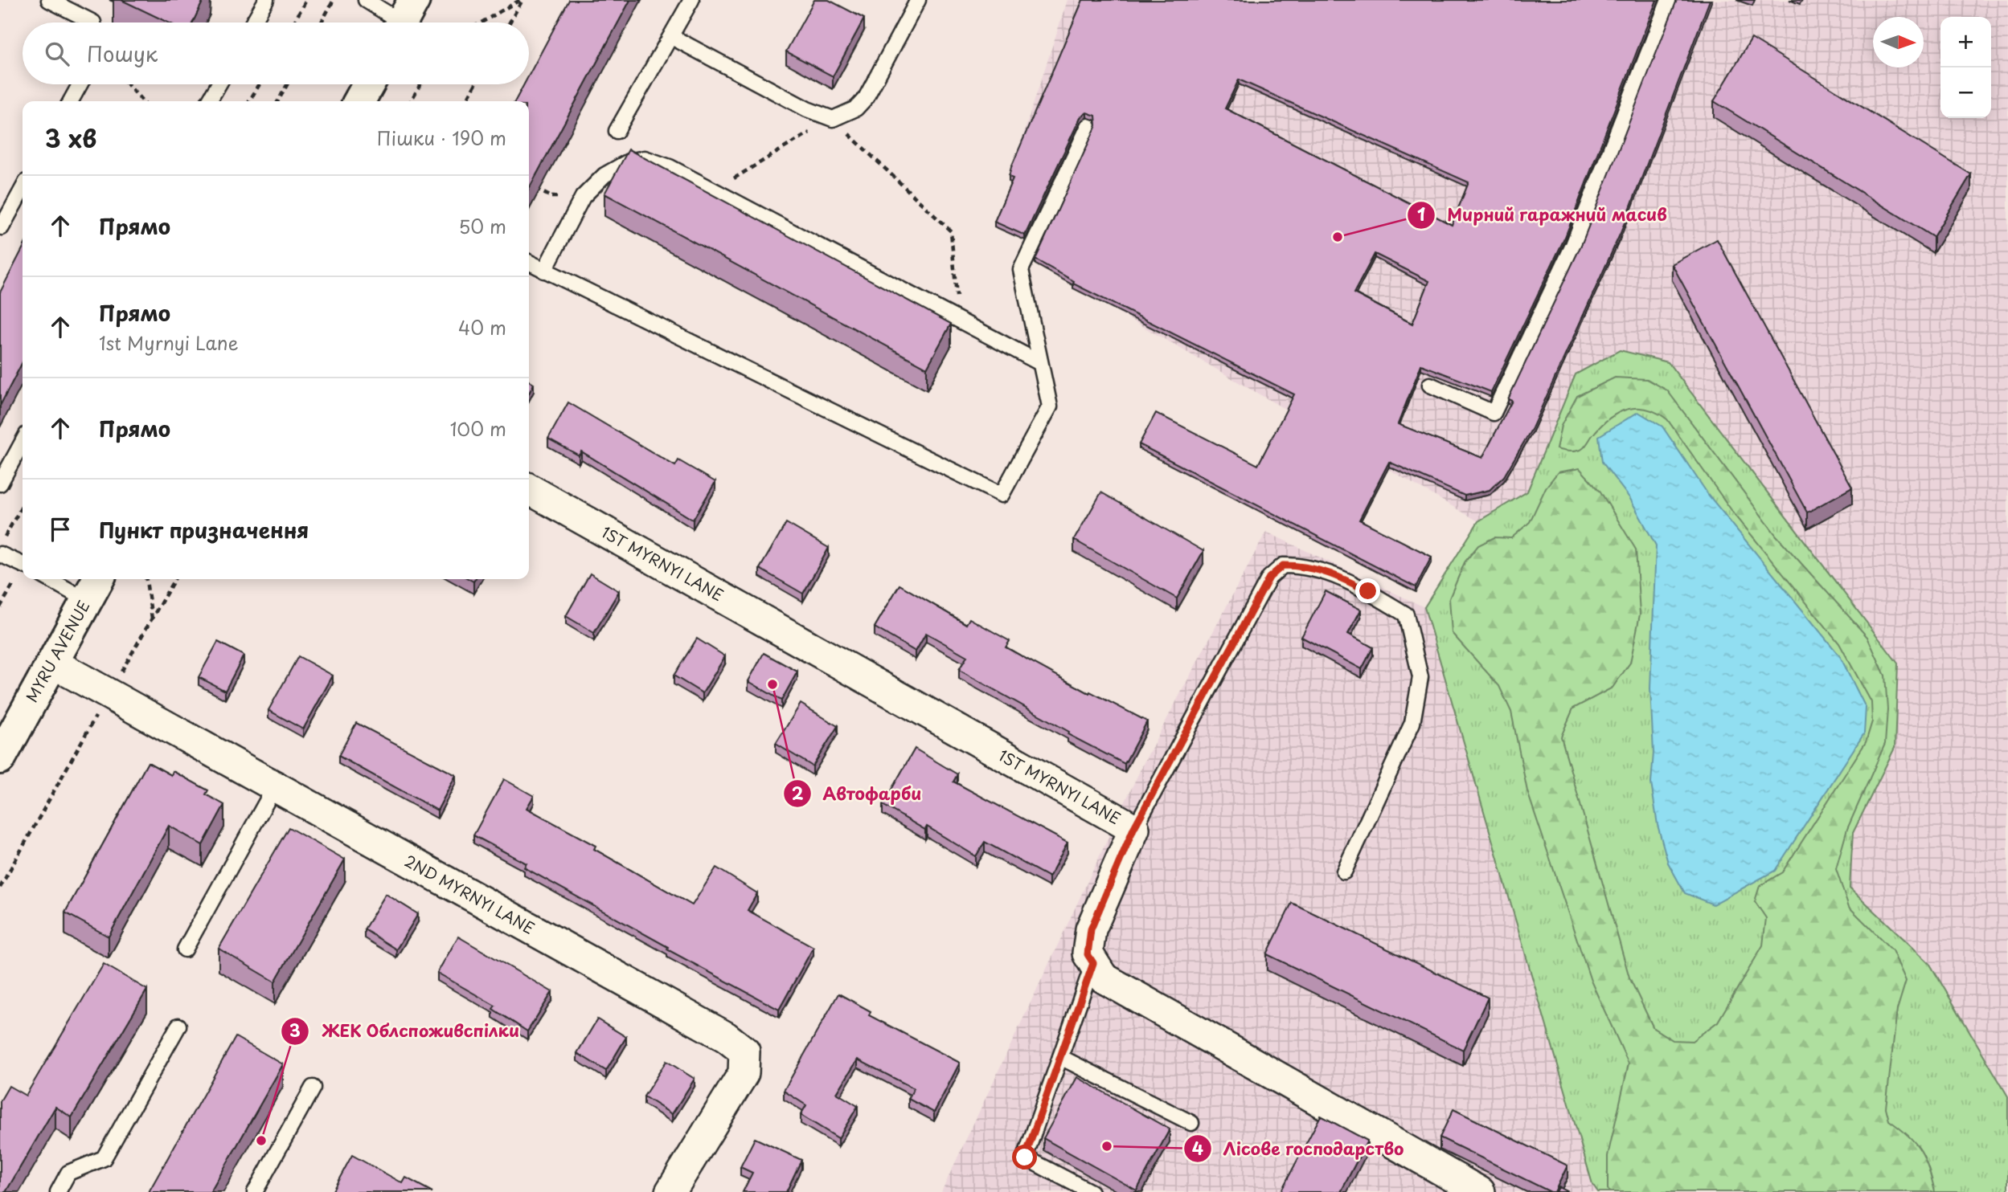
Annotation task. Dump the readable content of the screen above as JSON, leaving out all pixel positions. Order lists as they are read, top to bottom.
{
  "streets": {
    "main road": ["MYRU AVENUE"],
    "street": ["1ST MYRNYI LANE", "2ND MYRNYI LANE"]
  },
  "crossings": [
    ["MYRU AVENUE", "2ND MYRNYI LANE"]
  ],
  "places": [
    "Мирний гаражний масив",
    "Автофарби",
    "ЖЕК Облспоживспілки",
    "Лісове господарство"
  ],
  "north": "right",
  "page": {
    "map_buttons": ["+", "−"],
    "search": "Пошук",
    "heading": ["3 хв", "Пішки · 190 m"],
    "list": [
      ["Прямо", "50 m"],
      ["Прямо", "1st Myrnyi Lane", "40 m"],
      ["Прямо", "100 m"],
      "Пункт призначення"
    ]
  }
}
